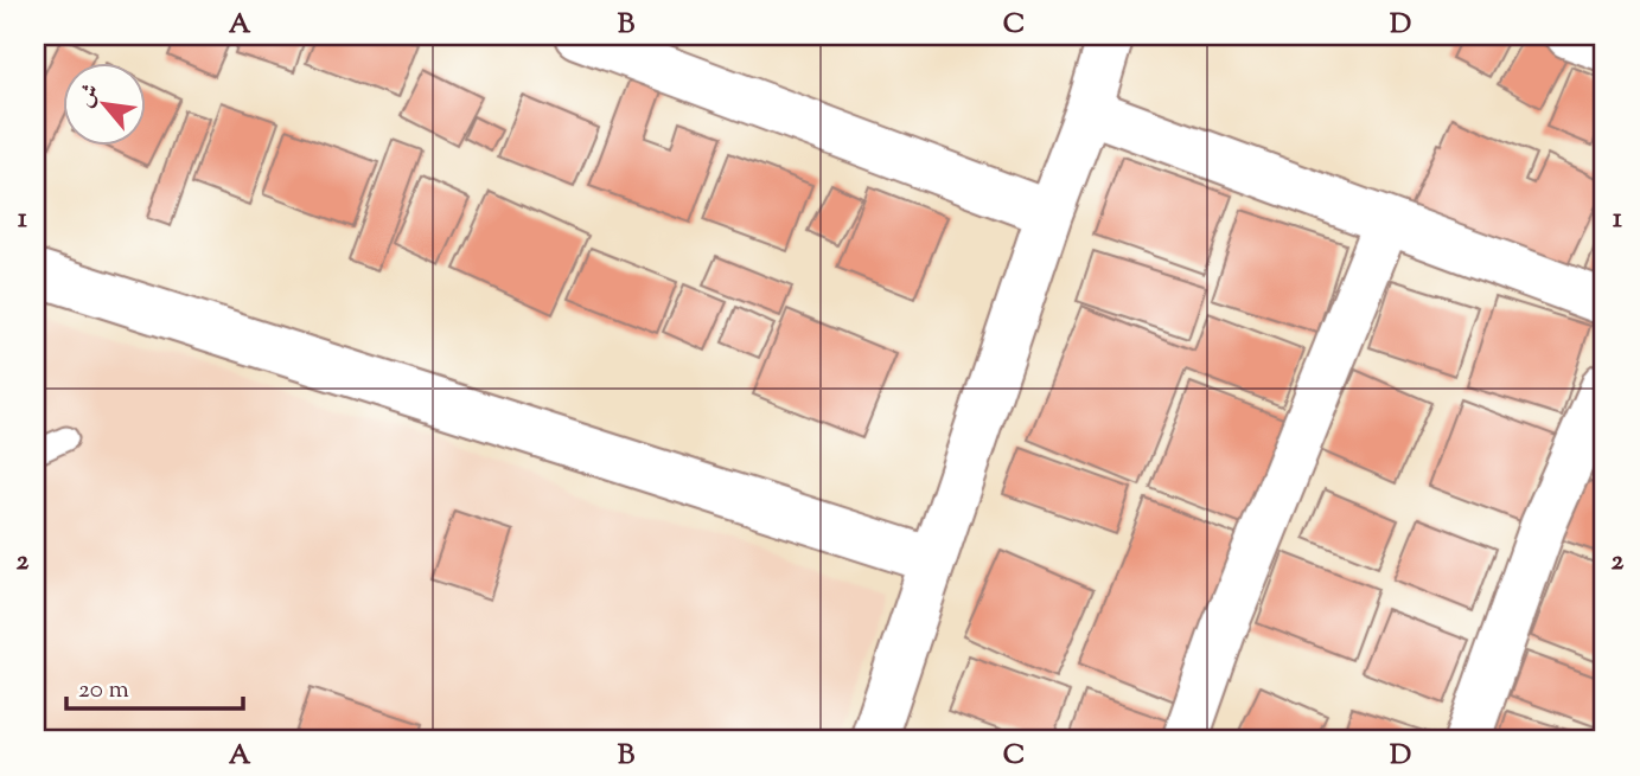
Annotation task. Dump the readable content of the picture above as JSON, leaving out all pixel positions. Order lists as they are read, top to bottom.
{
  "scale_bar": "20 m",
  "north": "top left",
  "grid": {
    "columns": [
      "A",
      "B",
      "C",
      "D"
    ],
    "rows": ["1", "2"]
  }
}
